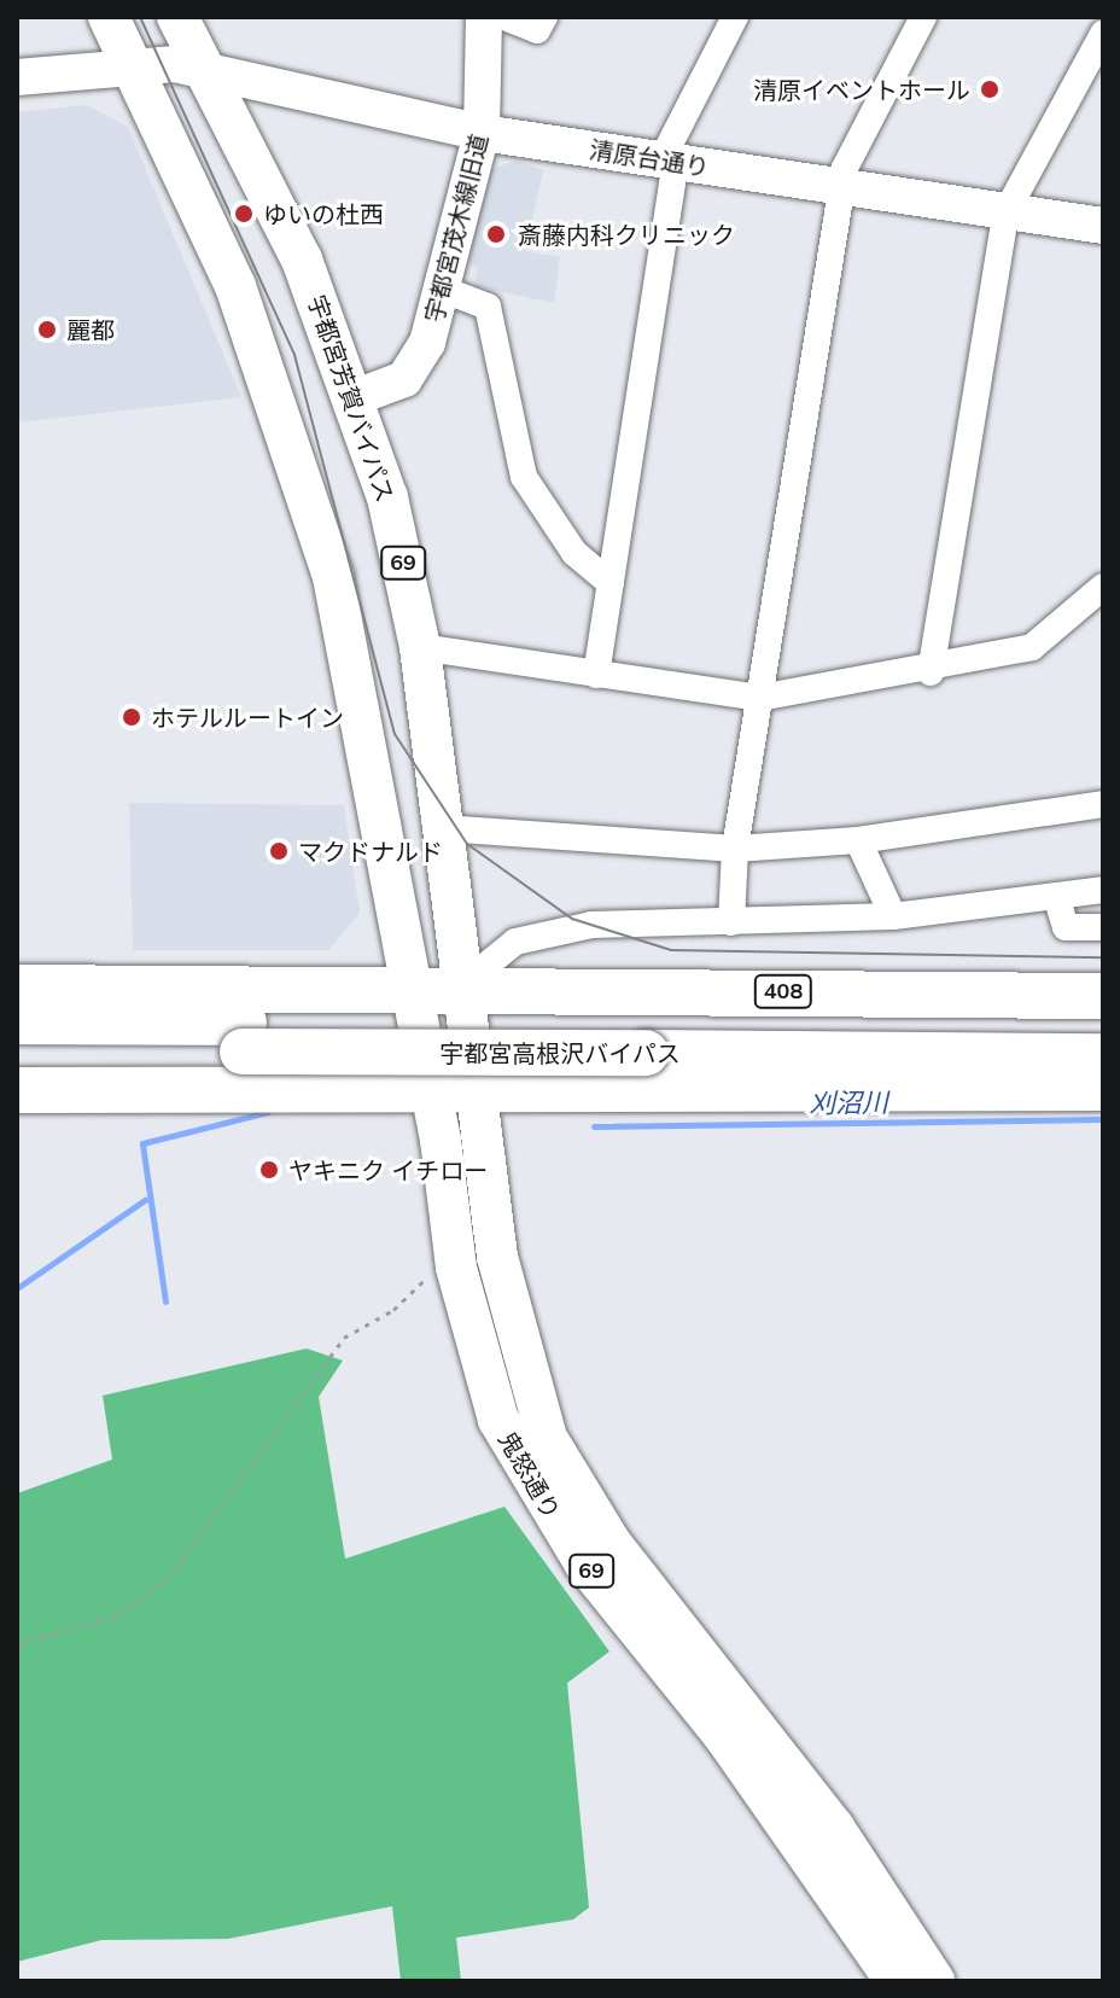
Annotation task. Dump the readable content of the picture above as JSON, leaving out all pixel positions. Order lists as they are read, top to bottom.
{
  "streets": {
    "highway": ["408", "宇都宮高根沢バイパス"],
    "main road": ["宇都宮芳賀バイパス", "69", "鬼怒通り"],
    "street": ["清原台通り", "宇都宮茂木線旧道"]
  },
  "crossings": [
    ["清原台通り", "宇都宮茂木線旧道"],
    ["清原台通り", "宇都宮芳賀バイパス"],
    ["清原台通り", "69"],
    ["宇都宮茂木線旧道", "宇都宮芳賀バイパス"],
    ["宇都宮芳賀バイパス", "408"],
    ["宇都宮芳賀バイパス", "鬼怒通り"],
    ["69", "408"],
    ["69", "鬼怒通り"],
    ["408", "鬼怒通り"]
  ],
  "water": ["刈沼川"],
  "places": [
    "清原イベントホール",
    "ゆいの杜西",
    "斎藤内科クリニック",
    "麗都",
    "ホテルルートイン",
    "マクドナルド",
    "ヤキニク イチロー"
  ]
}
